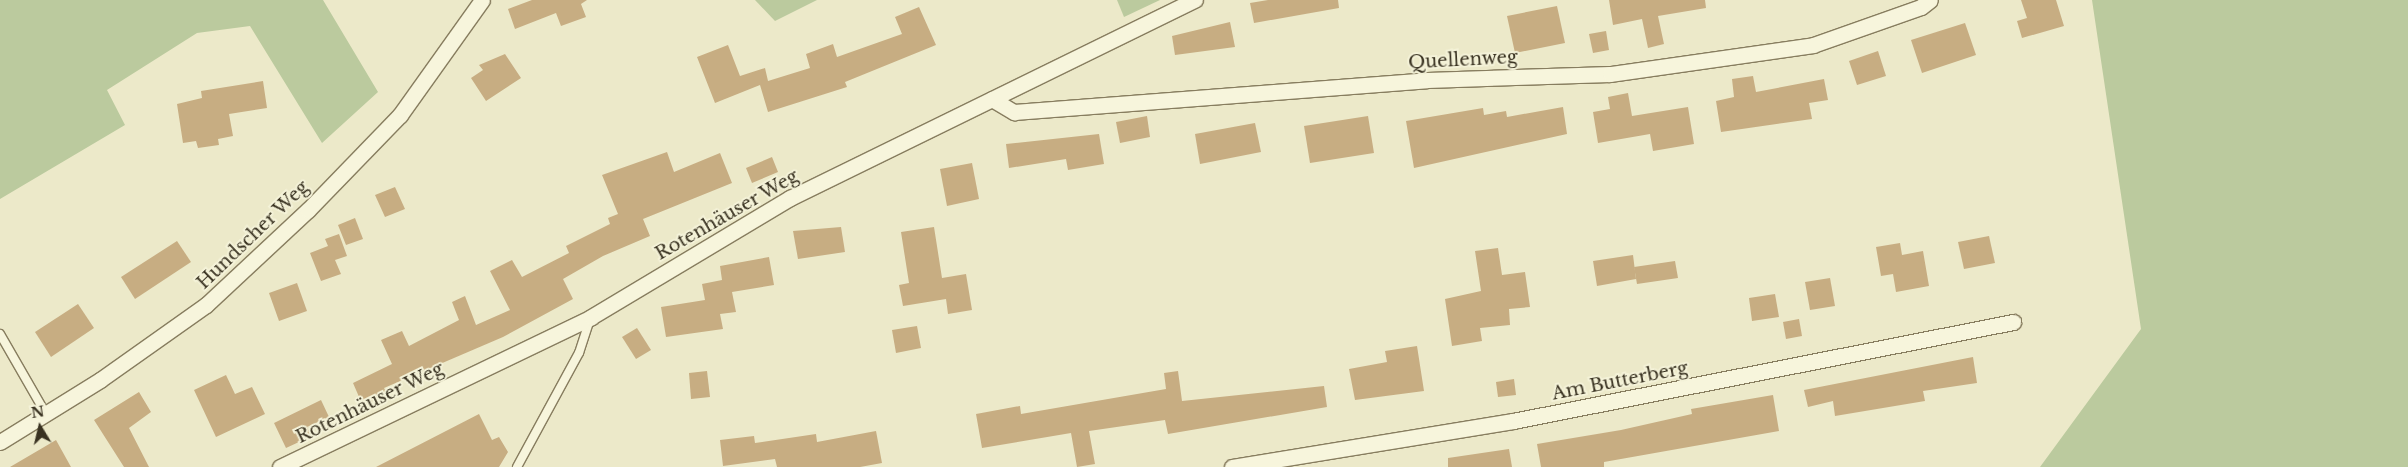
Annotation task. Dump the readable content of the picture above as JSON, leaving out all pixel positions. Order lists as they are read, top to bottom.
{
  "streets": {
    "street": [
      "Quellenweg",
      "Rotenhäuser Weg",
      "Hundscher Weg",
      "Am Butterberg"
    ]
  },
  "crossings": [
    ["Quellenweg", "Rotenhäuser Weg"]
  ],
  "north": "top"
}
